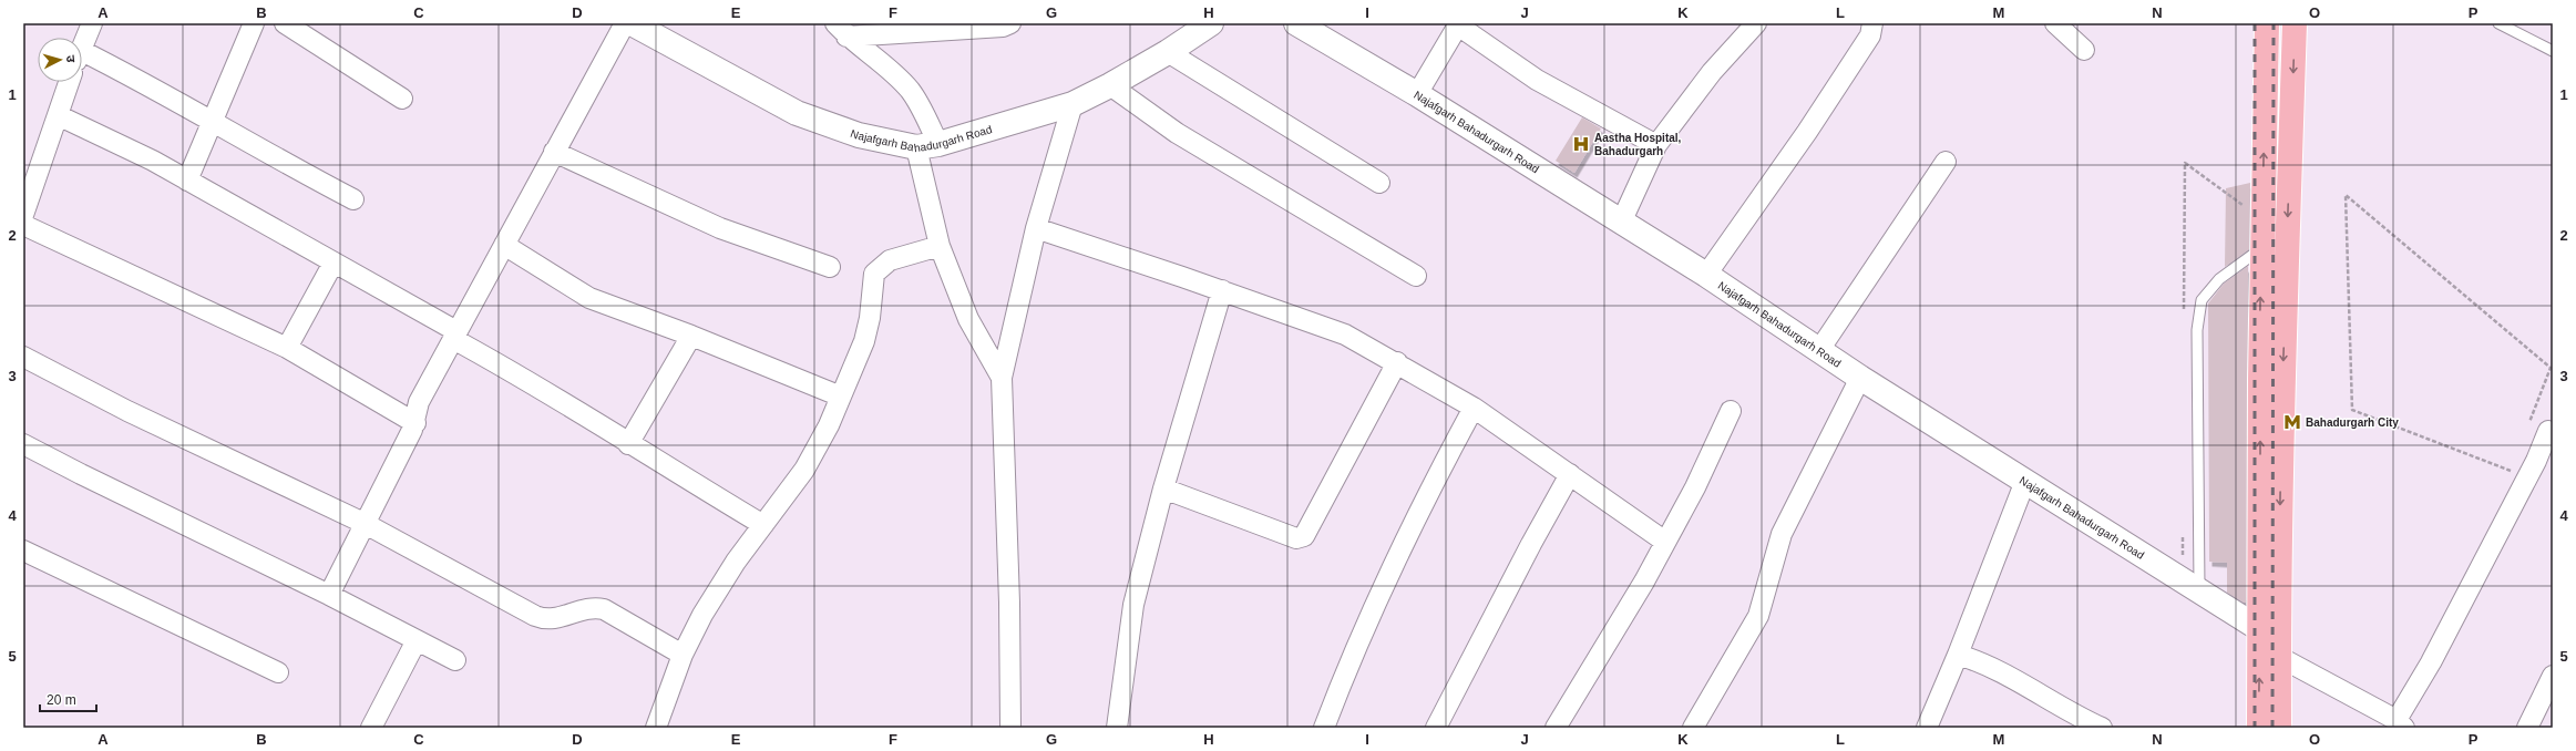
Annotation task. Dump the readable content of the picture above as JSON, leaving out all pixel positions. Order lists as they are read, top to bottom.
{
  "streets": {
    "street": ["Najafgarh Bahadurgarh Road"]
  },
  "places": {
    "hospital": ["Aastha Hospital, Bahadurgarh"],
    "metro station": ["Bahadurgarh City"]
  },
  "scale_bar": "20 m",
  "north": "right",
  "grid": {
    "columns": [
      "A",
      "B",
      "C",
      "D",
      "E",
      "F",
      "G",
      "H",
      "I",
      "J",
      "K",
      "L",
      "M",
      "N",
      "O",
      "P"
    ],
    "rows": [
      "1",
      "2",
      "3",
      "4",
      "5"
    ]
  }
}
